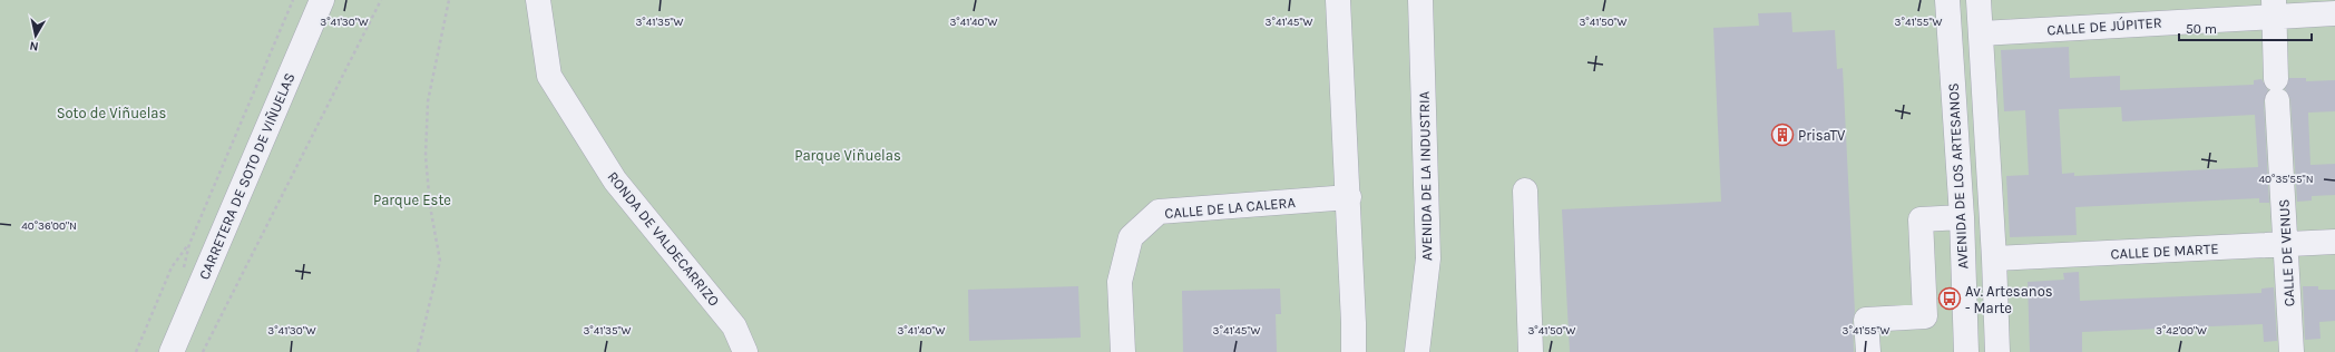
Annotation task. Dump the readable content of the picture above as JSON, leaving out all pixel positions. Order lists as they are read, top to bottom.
{
  "streets": {
    "street": [
      "CALLE DE JÚPITER",
      "CARRETERA DE SOTO DE VIÑUELAS",
      "AVENIDA DE LA INDUSTRIA",
      "AVENIDA DE LOS ARTESANOS",
      "CALLE DE LA CALERA",
      "RONDA DE VALDECARRIZO",
      "CALLE DE MARTE",
      "CALLE DE VENUS"
    ]
  },
  "crossings": [
    ["CALLE DE JÚPITER", "CALLE DE VENUS"],
    ["CALLE DE MARTE", "CALLE DE VENUS"]
  ],
  "parks": ["Soto de Viñuelas", "Parque Viñuelas", "Parque Este"],
  "places": {
    "building": ["PrisaTV"],
    "bus stop": ["Av. Artesanos - Marte"]
  },
  "scale_bar": "50 m",
  "north": "bottom",
  "coordinates": [
    "3°41'30\"W",
    "3°41'35\"W",
    "3°41'40\"W",
    "3°41'45\"W",
    "3°41'50\"W",
    "3°41'55\"W",
    "40°35'55\"N",
    "40°36'00\"N",
    "3°42'00\"W"
  ]
}
